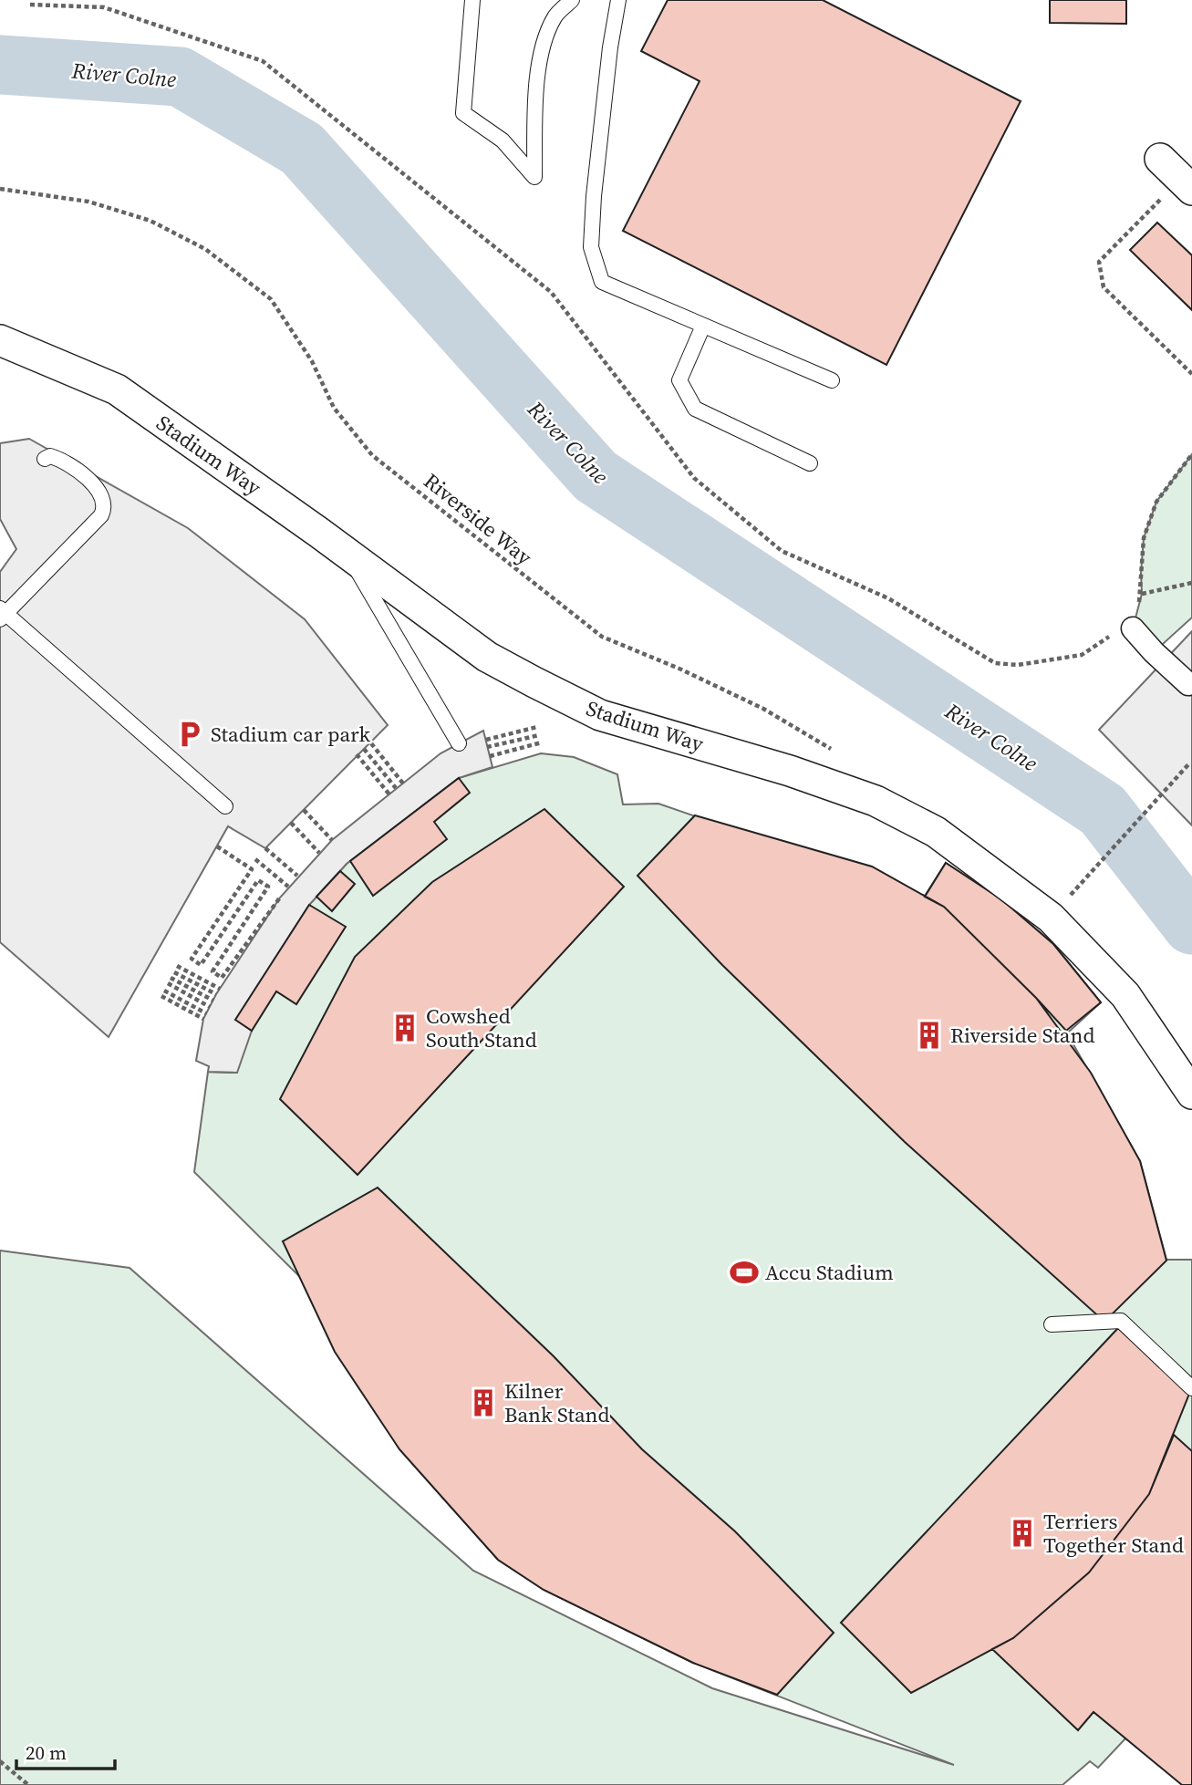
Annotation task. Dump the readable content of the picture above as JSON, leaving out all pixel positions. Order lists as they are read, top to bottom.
{
  "streets": {
    "street": ["Stadium Way"],
    "path": ["Riverside Way"]
  },
  "water": ["River Colne"],
  "places": {
    "parking": ["Stadium car park"],
    "building": [
      "Cowshed South Stand",
      "Riverside Stand",
      "Kilner Bank Stand",
      "Terriers Together Stand"
    ],
    "sports": ["Accu Stadium"]
  },
  "scale_bar": "20 m"
}
